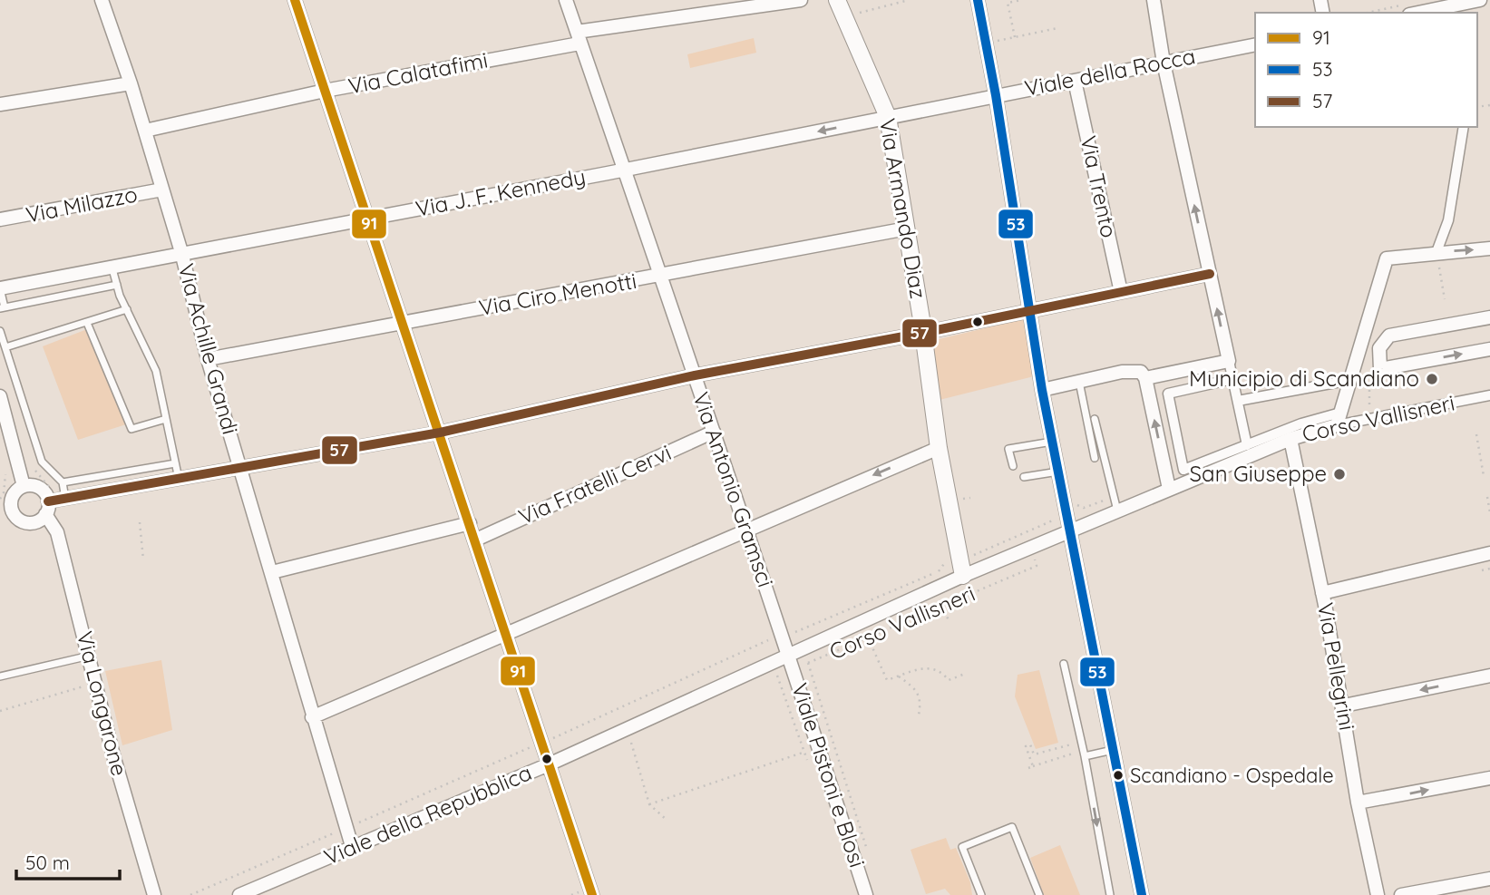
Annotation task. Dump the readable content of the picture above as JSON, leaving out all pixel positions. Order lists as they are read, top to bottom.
{
  "streets": {
    "street": [
      "Viale della Rocca",
      "Via Calatafimi",
      "Via Trento",
      "Via J. F. Kennedy",
      "Via Milazzo",
      "Via Armando Diaz",
      "Via Ciro Menotti",
      "Via Achille Grandi",
      "Corso Vallisneri",
      "Via Fratelli Cervi",
      "Via Antonio Gramsci",
      "Via Pellegrini",
      "Via Longarone",
      "Viale Pistoni e Blosi",
      "Viale della Repubblica"
    ]
  },
  "crossings": [
    ["Viale della Rocca", "Via Trento"],
    ["Viale della Rocca", "Via J. F. Kennedy"],
    ["Viale della Rocca", "Via Armando Diaz"],
    ["Via Calatafimi", "Via Achille Grandi"],
    ["Via Calatafimi", "Via Antonio Gramsci"],
    ["Via J. F. Kennedy", "Via Armando Diaz"],
    ["Via J. F. Kennedy", "Via Achille Grandi"],
    ["Via J. F. Kennedy", "Via Antonio Gramsci"],
    ["Via Milazzo", "Via Achille Grandi"],
    ["Via Armando Diaz", "Via Ciro Menotti"],
    ["Via Armando Diaz", "Corso Vallisneri"],
    ["Via Ciro Menotti", "Via Achille Grandi"],
    ["Via Ciro Menotti", "Via Antonio Gramsci"],
    ["Via Achille Grandi", "Viale della Repubblica"],
    ["Corso Vallisneri", "Via Antonio Gramsci"],
    ["Corso Vallisneri", "Via Pellegrini"],
    ["Corso Vallisneri", "Viale Pistoni e Blosi"],
    ["Corso Vallisneri", "Viale della Repubblica"],
    ["Via Fratelli Cervi", "Via Antonio Gramsci"],
    ["Via Antonio Gramsci", "Viale Pistoni e Blosi"],
    ["Via Antonio Gramsci", "Viale della Repubblica"],
    ["Viale Pistoni e Blosi", "Viale della Repubblica"]
  ],
  "places": ["Municipio di Scandiano", "San Giuseppe", "Scandiano - Ospedale"],
  "lines": ["transit line 91", "transit line 53", "transit line 57"],
  "legend": ["91", "53", "57"],
  "scale_bar": "50 m"
}
